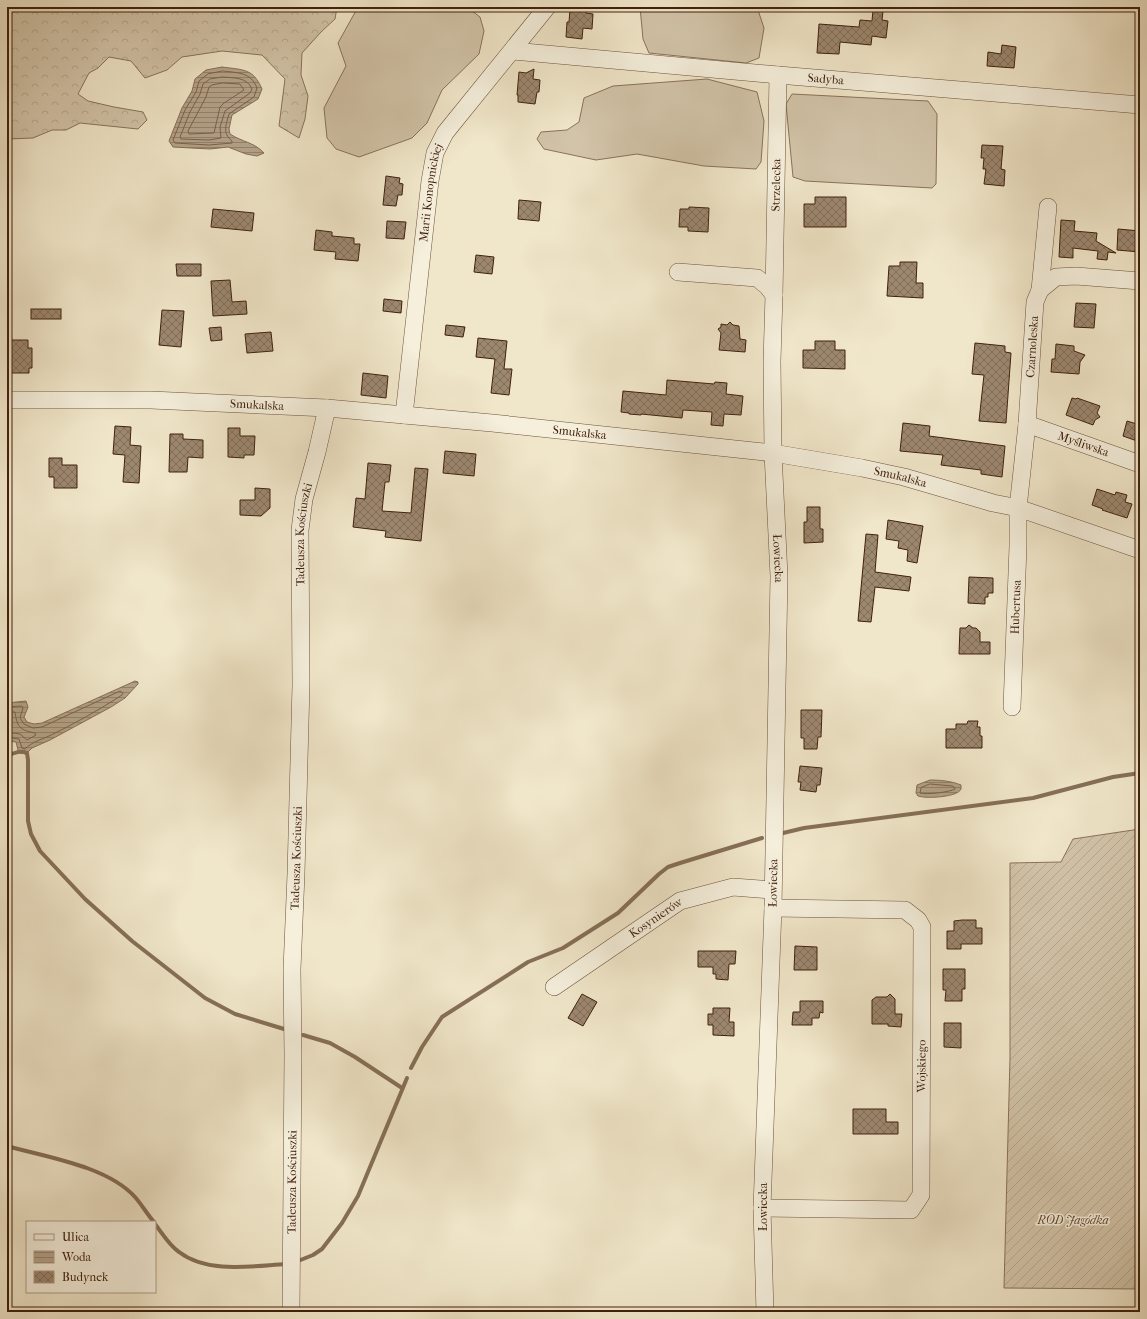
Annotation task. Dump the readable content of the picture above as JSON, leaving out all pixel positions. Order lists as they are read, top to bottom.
{
  "streets": {
    "street": [
      "Sadyba",
      "Strzelecka",
      "Marii Konopnickiej",
      "Czarnoleska",
      "Smukalska",
      "Myśliwska",
      "Tadeusza Kościuszki",
      "Łowiecka",
      "Hubertusa",
      "Kosynierów",
      "Wojskiego"
    ]
  },
  "crossings": [
    ["Sadyba", "Strzelecka"],
    ["Sadyba", "Marii Konopnickiej"],
    ["Strzelecka", "Smukalska"],
    ["Strzelecka", "Łowiecka"],
    ["Marii Konopnickiej", "Smukalska"],
    ["Czarnoleska", "Smukalska"],
    ["Czarnoleska", "Myśliwska"],
    ["Czarnoleska", "Hubertusa"],
    ["Smukalska", "Tadeusza Kościuszki"],
    ["Smukalska", "Łowiecka"],
    ["Smukalska", "Hubertusa"],
    ["Łowiecka", "Kosynierów"],
    ["Łowiecka", "Wojskiego"]
  ],
  "parks": ["ROD Jagódka"],
  "legend": ["Ulica", "Woda", "Budynek"]
}
